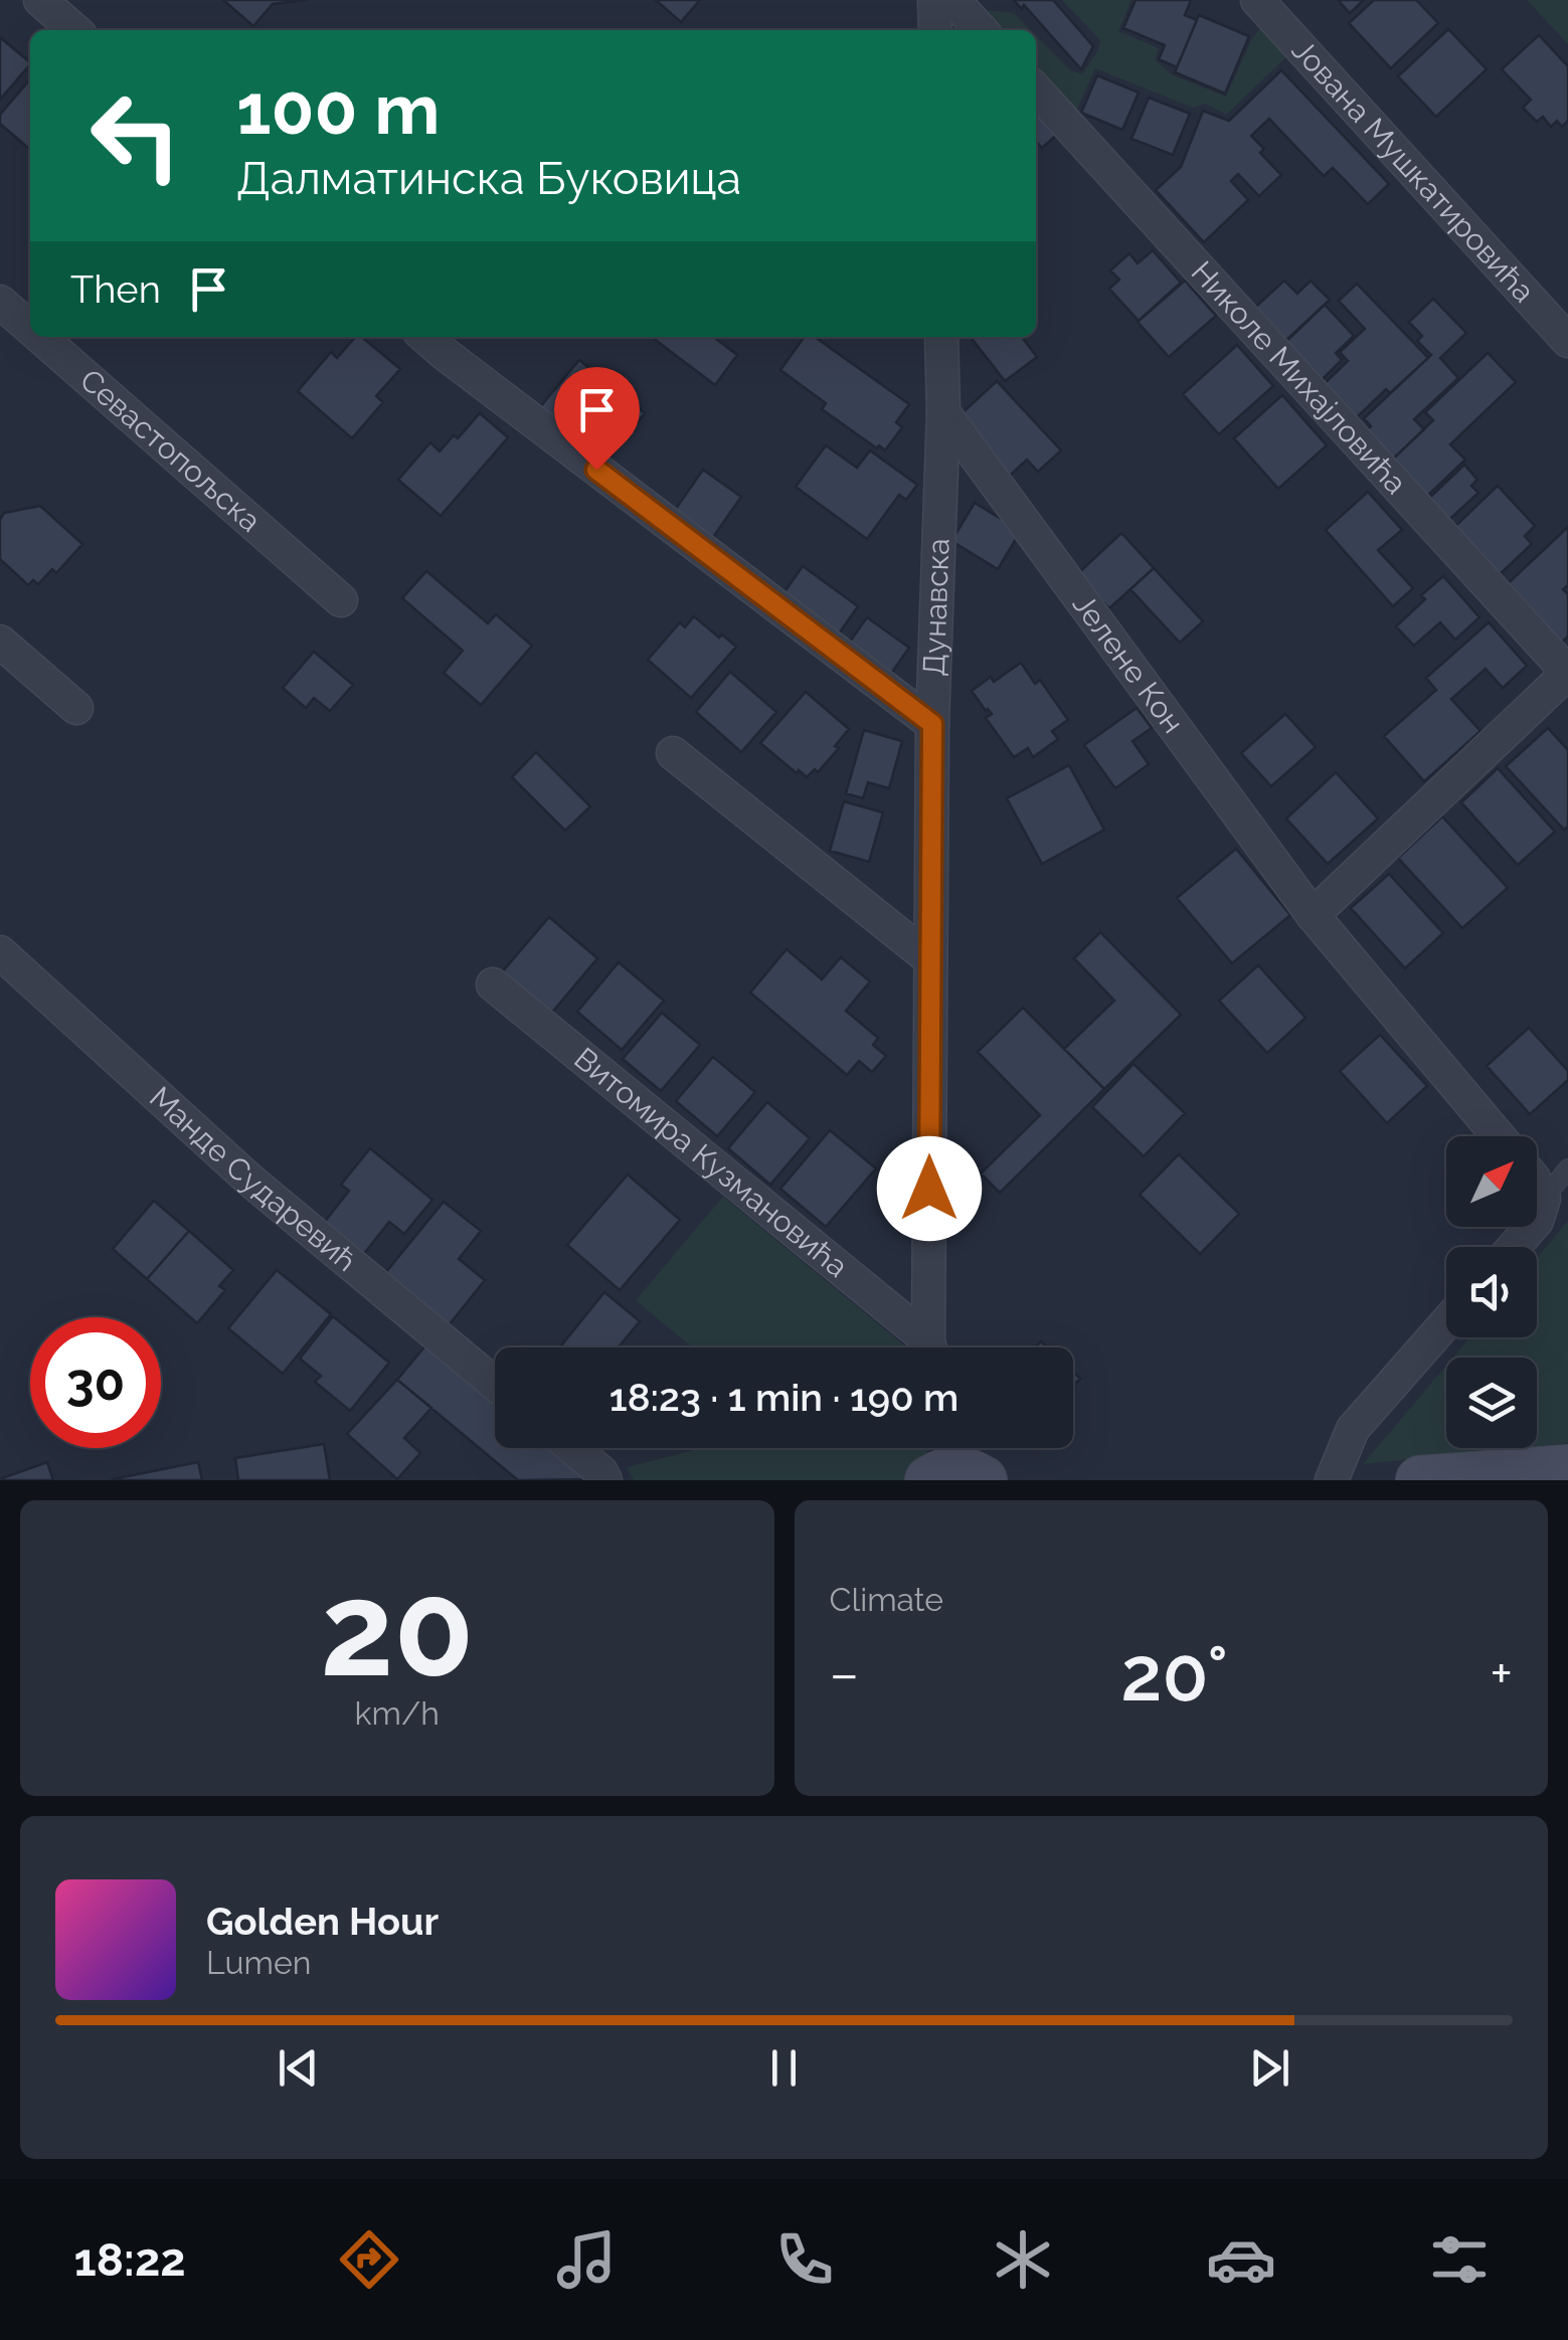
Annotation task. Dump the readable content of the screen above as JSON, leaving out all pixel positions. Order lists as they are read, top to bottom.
{
  "streets": {
    "street": [
      "Јована Мушкатировића",
      "Николе Михајловића",
      "Севастопољска",
      "Дунавска",
      "Јелене Кон",
      "Витомира Кузмановића",
      "Манде Сударевић"
    ]
  },
  "crossings": [
    ["Дунавска", "Јелене Кон"]
  ],
  "north": "top right",
  "page": {
    "turn": ["100 m", "Далматинска Буковица"],
    "then": "Then",
    "limit": "30",
    "trip": "18:23 · 1 min · 190 m",
    "tile": [
      ["20", "km/h"],
      "Climate"
    ],
    "heat": ["−", "20°", "+"],
    "song": ["Golden Hour", "Lumen"],
    "tabs": "18:22"
  }
}
